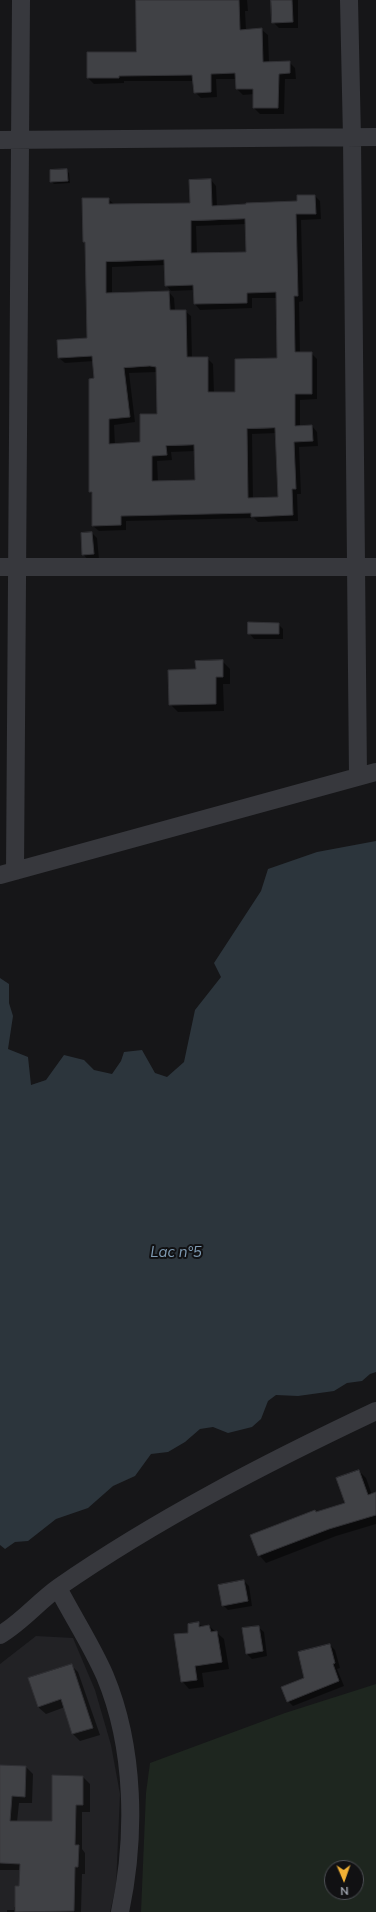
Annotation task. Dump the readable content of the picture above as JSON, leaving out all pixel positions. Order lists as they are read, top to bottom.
{
  "water": ["Lac n°5"],
  "north": "bottom"
}
